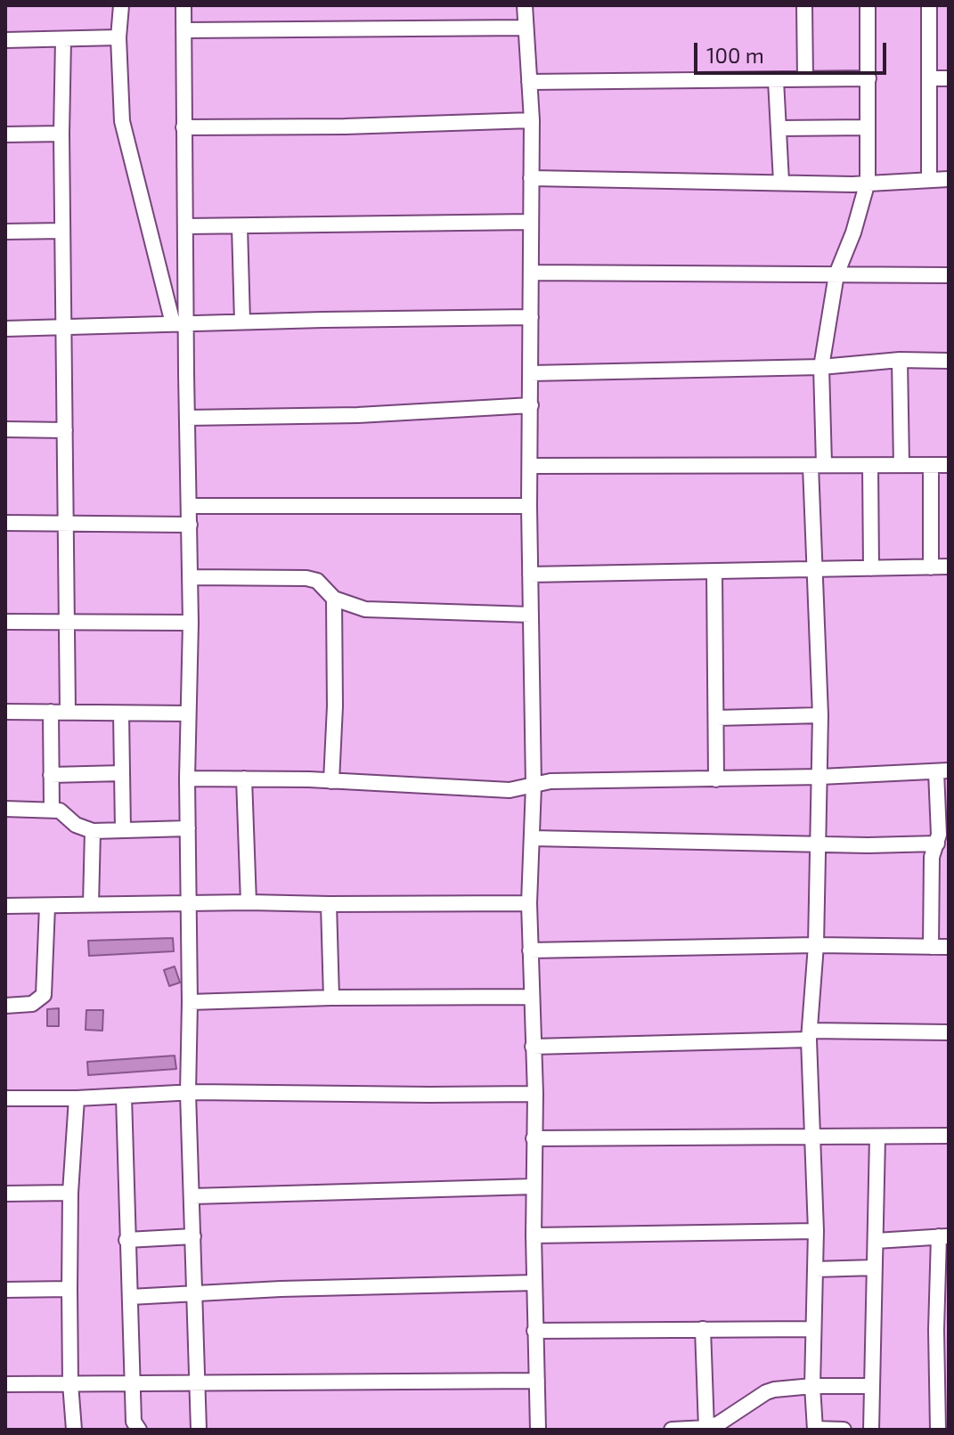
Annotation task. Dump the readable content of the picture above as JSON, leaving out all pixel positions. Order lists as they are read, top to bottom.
{
  "scale_bar": "100 m"
}
